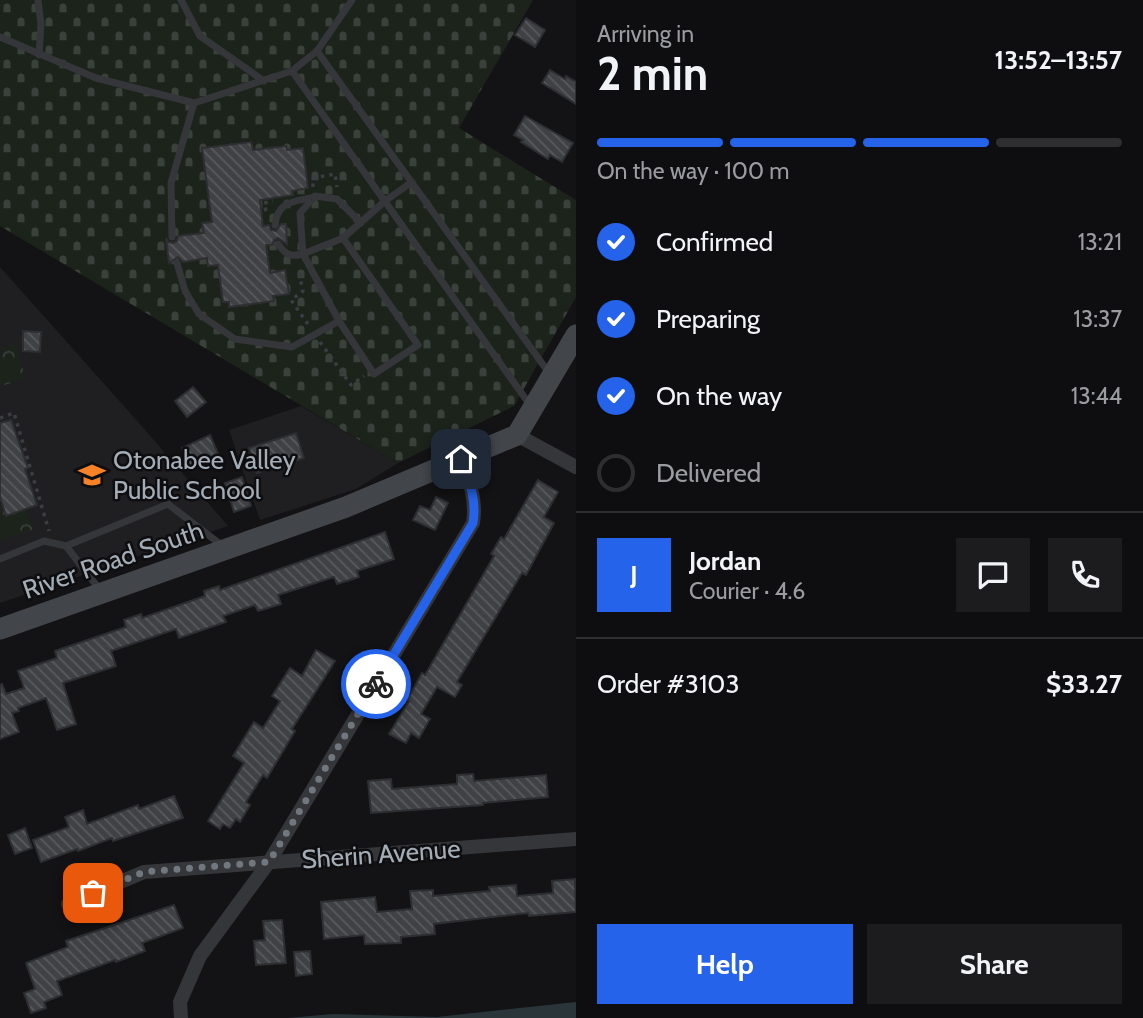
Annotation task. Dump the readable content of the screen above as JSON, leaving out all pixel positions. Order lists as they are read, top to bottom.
{
  "streets": {
    "street": ["River Road South", "Sherin Avenue"]
  },
  "places": {
    "school or university": ["Otonabee Valley Public School"]
  },
  "page": {
    "heading": ["2 min", "Arriving in", "13:52–13:57"],
    "panel": [
      "Jordan",
      "Courier · 4.6",
      "Order #3103",
      "$33.27"
    ],
    "bar": "On the way · 100 m",
    "list": [
      ["Confirmed", "13:21"],
      ["Preparing", "13:37"],
      ["On the way", "13:44"],
      "Delivered"
    ],
    "round": "J",
    "buttons": ["Help", "Share"]
  }
}
